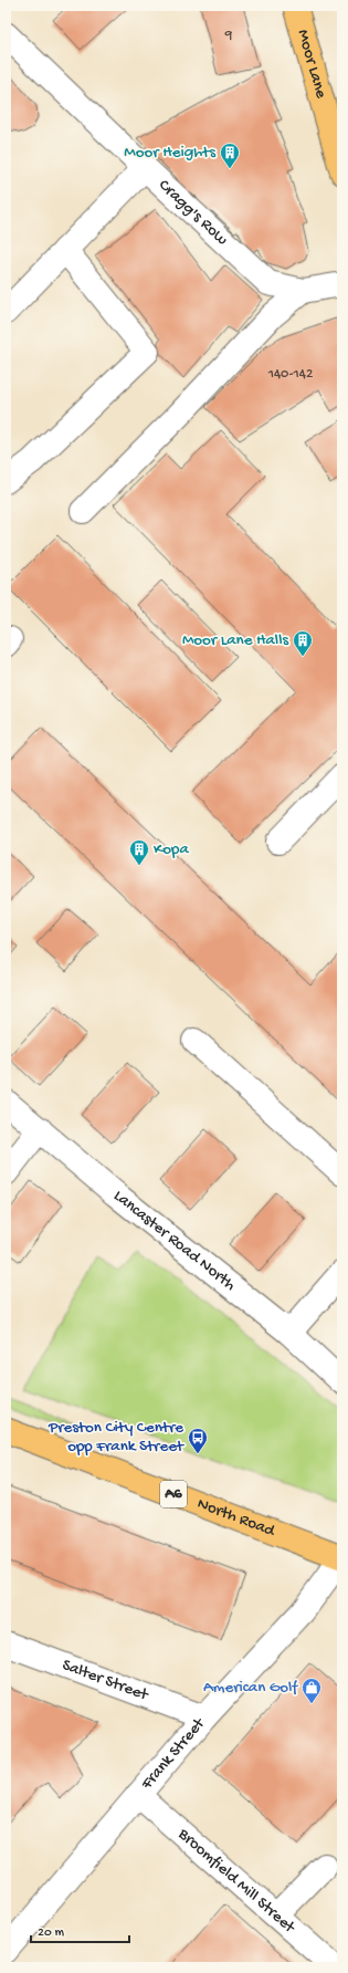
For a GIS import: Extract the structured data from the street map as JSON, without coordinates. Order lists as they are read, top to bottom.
{
  "streets": {
    "main road": ["Moor Lane", "A6", "North Road"],
    "street": [
      "Cragg's Row",
      "Lancaster Road North",
      "Salter Street",
      "Frank Street",
      "Broomfield Mill Street"
    ]
  },
  "crossings": [
    ["North Road", "Frank Street"],
    ["Salter Street", "Frank Street"],
    ["Frank Street", "Broomfield Mill Street"]
  ],
  "places": {
    "building": ["Moor Heights", "Moor Lane Halls", "Kopa"],
    "bus stop": ["Preston City Centre opp Frank Street"],
    "shop": ["American Golf"]
  },
  "house_numbers": ["9", "140-142"],
  "scale_bar": "20 m"
}
